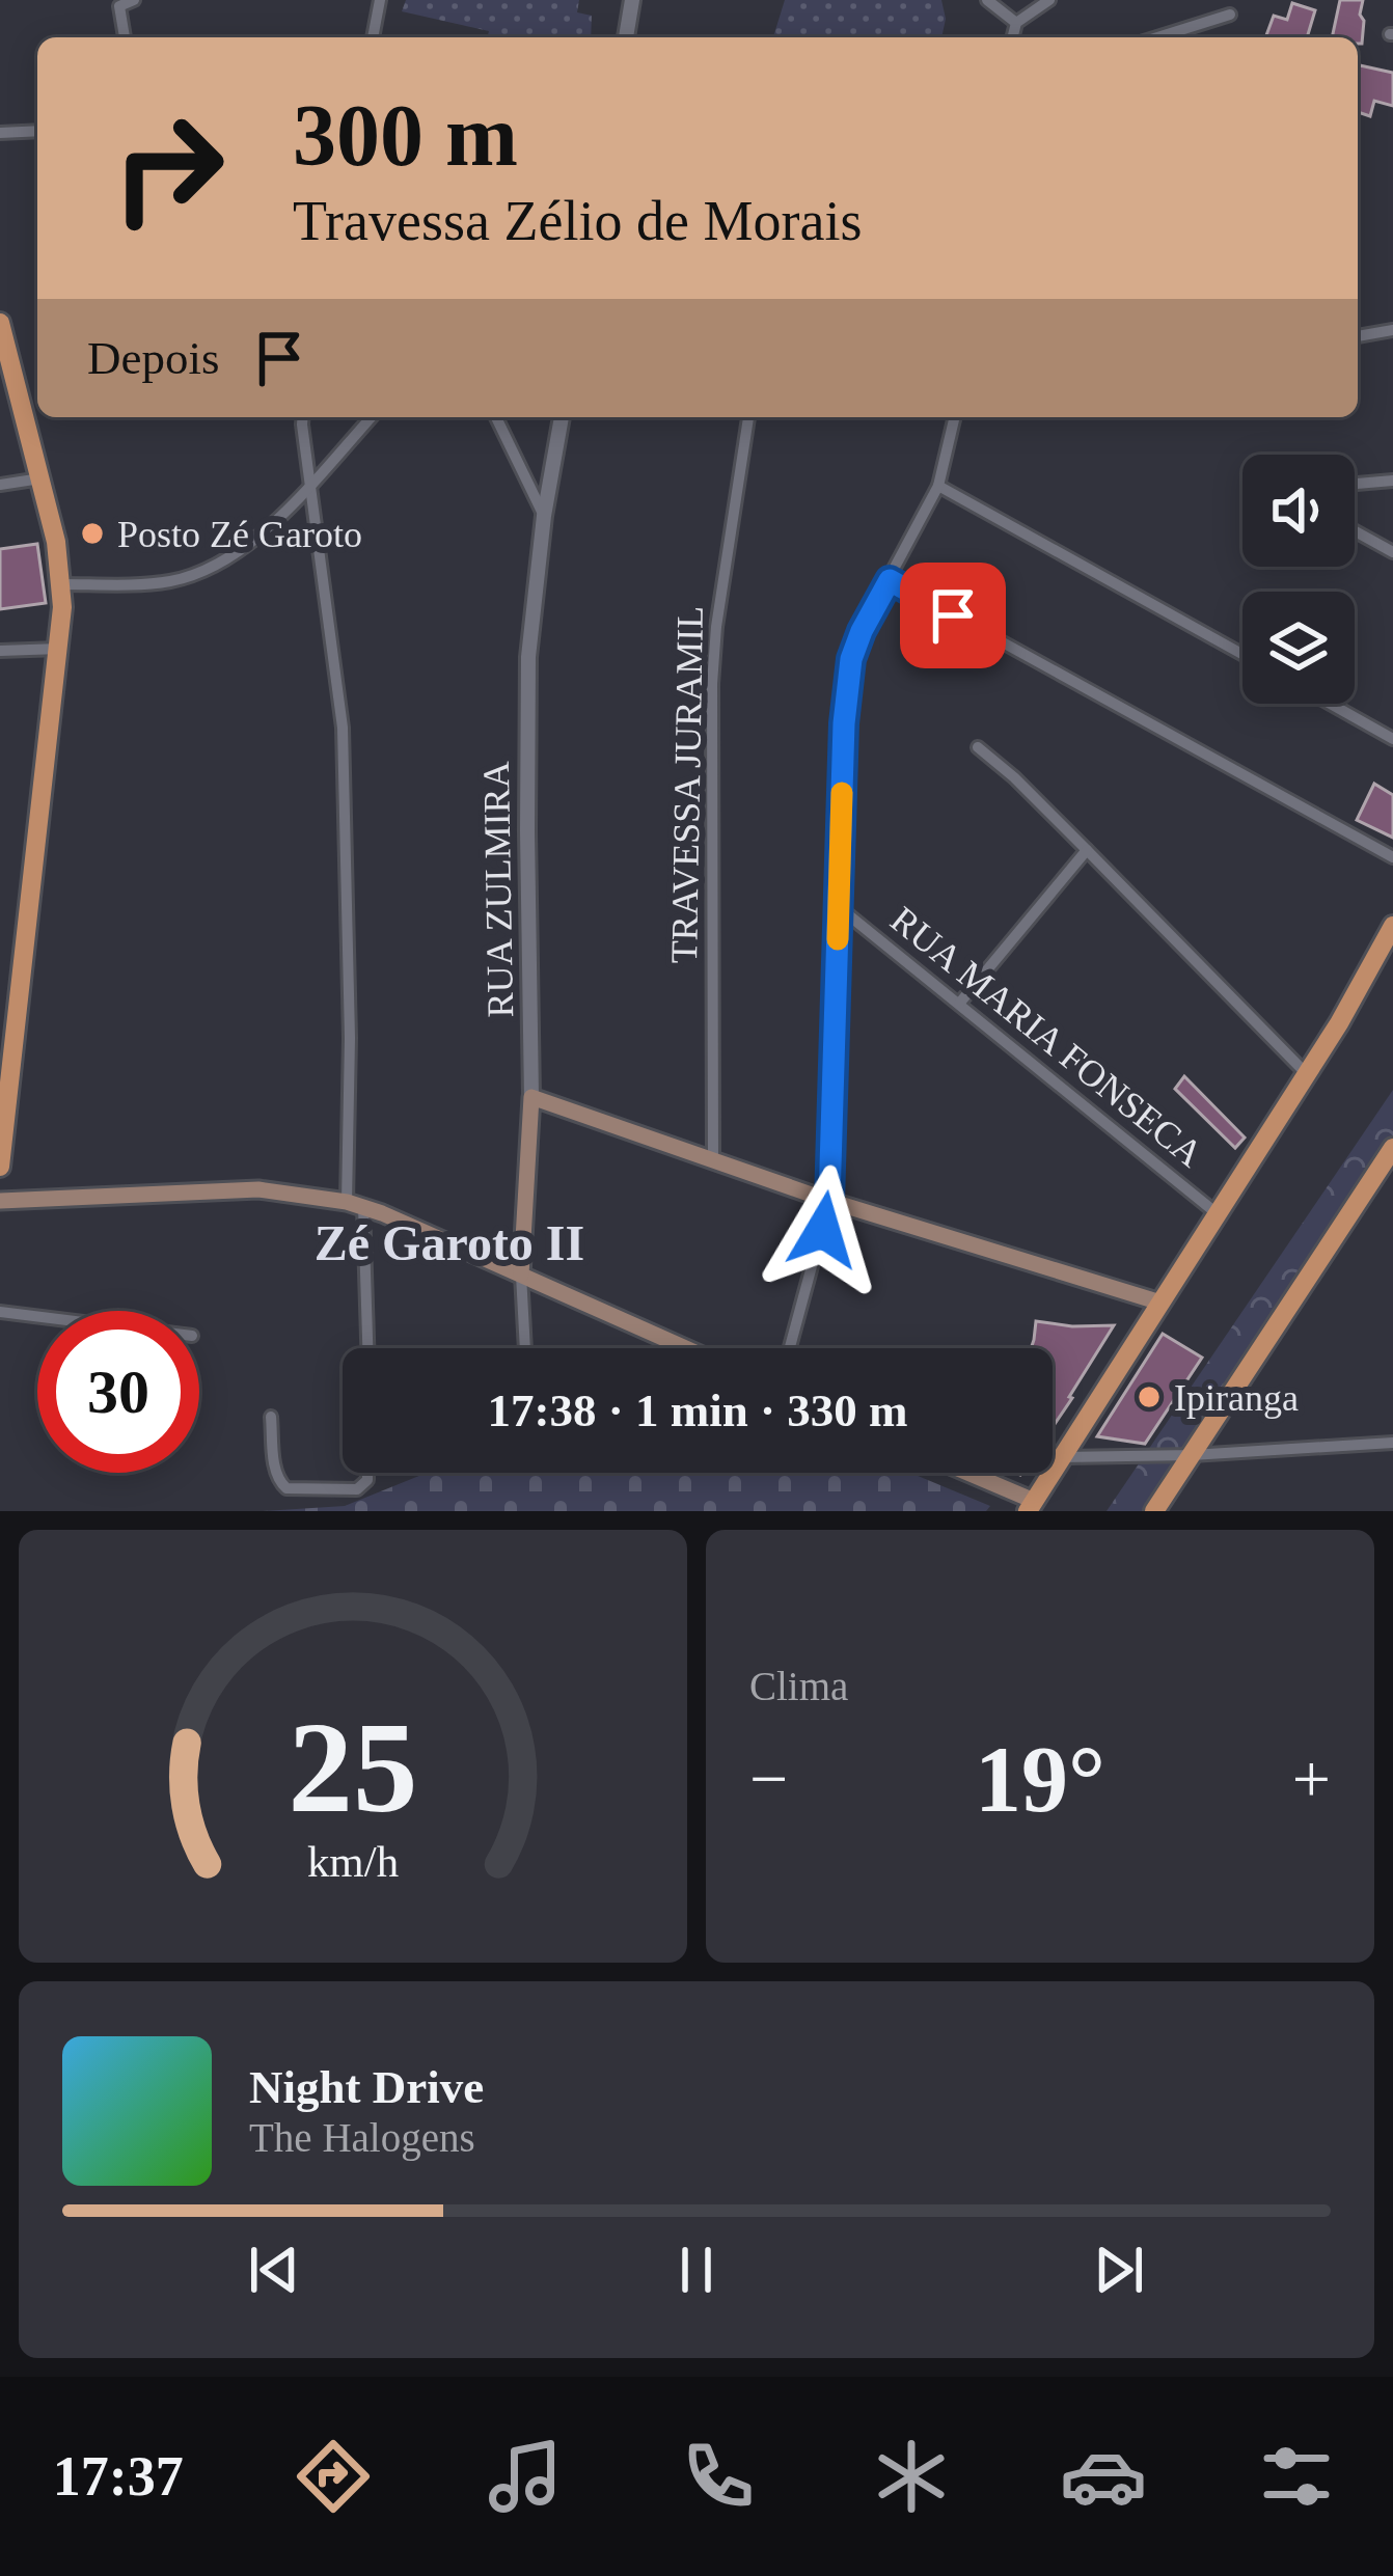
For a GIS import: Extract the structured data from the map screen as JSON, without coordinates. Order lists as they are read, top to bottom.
{
  "streets": {
    "main road": ["RUA ZULMIRA"],
    "street": ["TRAVESSA JURAMIL", "RUA MARIA FONSECA"]
  },
  "districts": ["Zé Garoto II"],
  "places": ["Posto Zé Garoto", "Ipiranga"],
  "page": {
    "turn": ["300 m", "Travessa Zélio de Morais"],
    "then": "Depois",
    "limit": "30",
    "trip": "17:38 · 1 min · 330 m",
    "tile": "Clima",
    "heat": ["−", "19°", "+"],
    "song": ["Night Drive", "The Halogens"],
    "tabs": "17:37",
    "gauge": ["25", "km/h"]
  }
}
